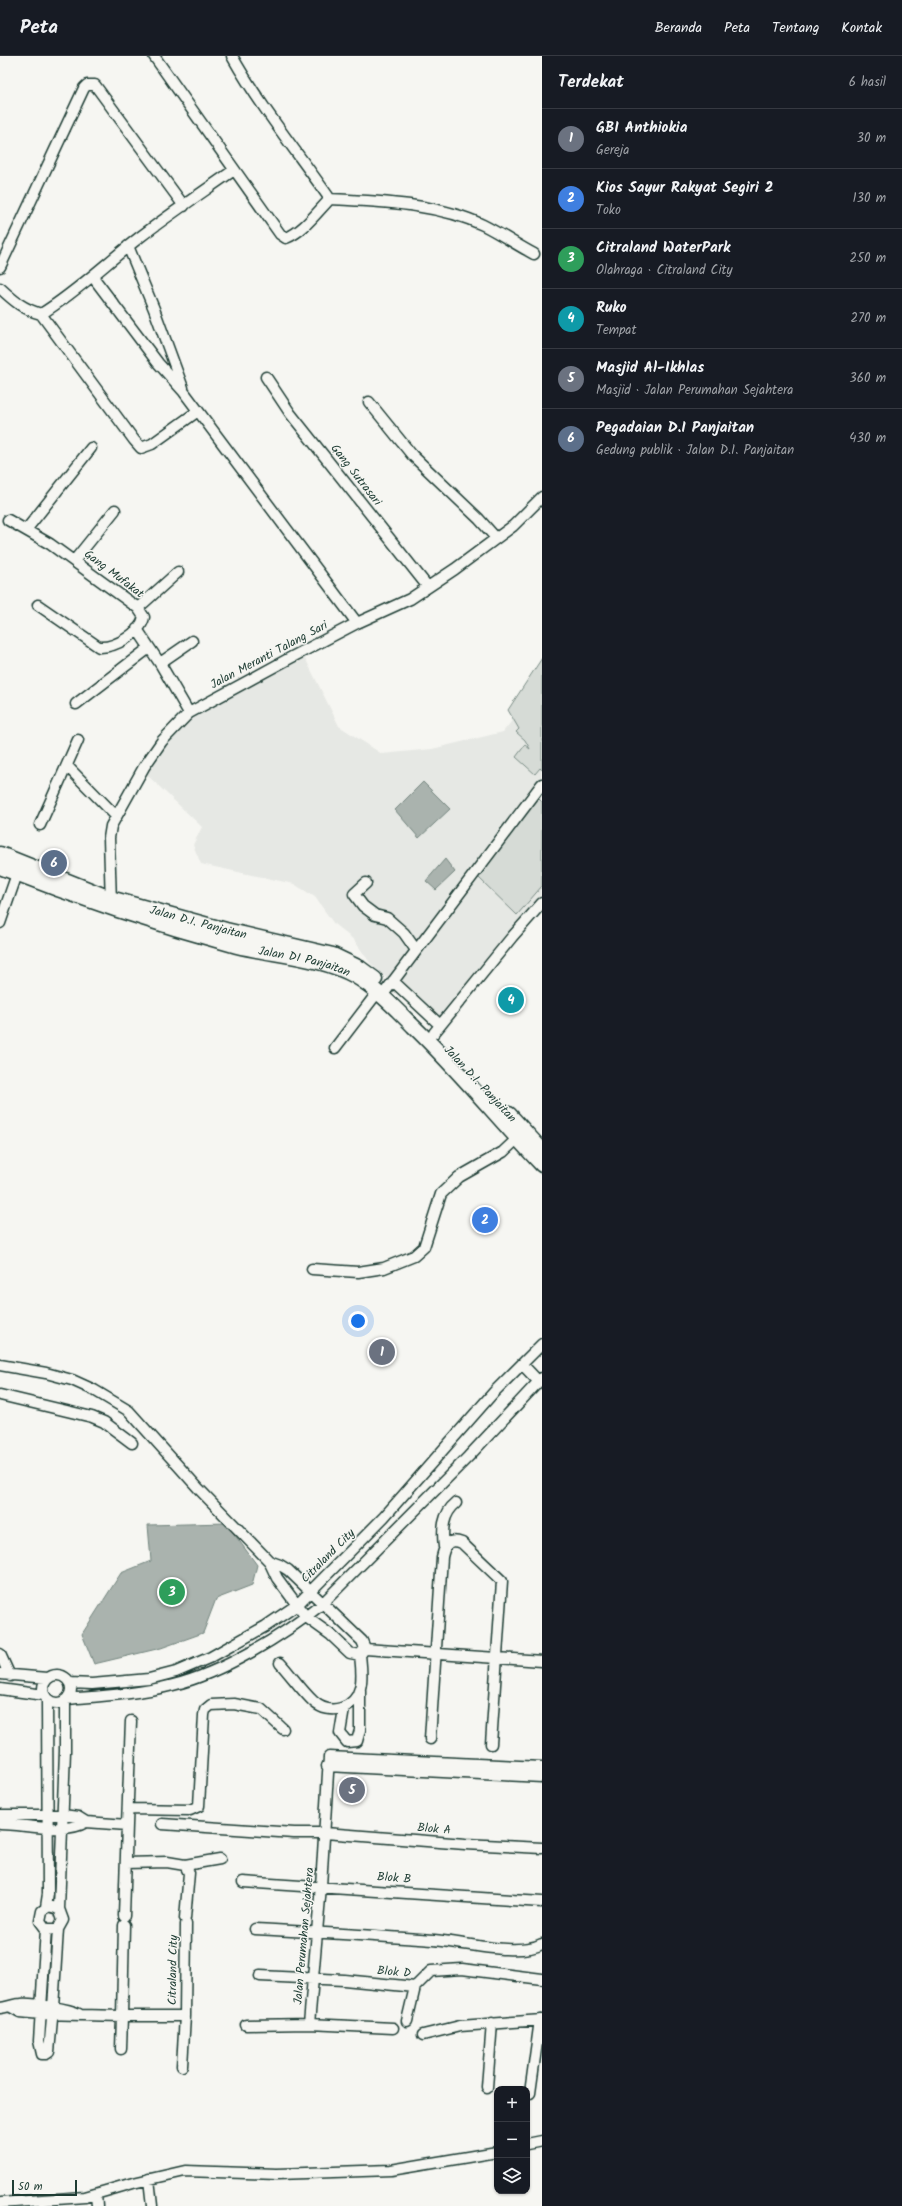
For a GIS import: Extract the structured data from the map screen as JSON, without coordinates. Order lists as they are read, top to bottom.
{
  "streets": {
    "highway": ["Jalan D.I. Panjaitan", "Jalan DI Panjaitan"],
    "street": [
      "Gang Sutrasari",
      "Gang Mufakat",
      "Jalan Meranti Talang Sari",
      "Citraland City",
      "Blok A",
      "Blok B",
      "Jalan Perumahan Sejahtera",
      "Blok D"
    ]
  },
  "crossings": [
    ["Gang Sutrasari", "Jalan Meranti Talang Sari"],
    ["Jalan Meranti Talang Sari", "Jalan DI Panjaitan"],
    ["Jalan D.I. Panjaitan", "Jalan DI Panjaitan"],
    ["Blok A", "Jalan Perumahan Sejahtera"],
    ["Blok B", "Jalan Perumahan Sejahtera"],
    ["Jalan Perumahan Sejahtera", "Blok D"]
  ],
  "scale_bar": "50 m",
  "page": {
    "header": "Peta",
    "nav": [
      "Beranda",
      "Peta",
      "Tentang",
      "Kontak"
    ],
    "heading": ["Terdekat", "6 hasil"],
    "list": [
      {
        "mark": "1",
        "name": "GBI Anthiokia",
        "note": "Gereja",
        "value": "30 m"
      },
      {
        "mark": "2",
        "name": "Kios Sayur Rakyat Segiri 2",
        "note": "Toko",
        "value": "130 m"
      },
      {
        "mark": "3",
        "name": "Citraland WaterPark",
        "note": "Olahraga · Citraland City",
        "value": "250 m"
      },
      {
        "mark": "4",
        "name": "Ruko",
        "note": "Tempat",
        "value": "270 m"
      },
      {
        "mark": "5",
        "name": "Masjid Al-Ikhlas",
        "note": "Masjid · Jalan Perumahan Sejahtera",
        "value": "360 m"
      },
      {
        "mark": "6",
        "name": "Pegadaian D.I Panjaitan",
        "note": "Gedung publik · Jalan D.I. Panjaitan",
        "value": "430 m"
      }
    ],
    "pins": [
      "6",
      "4",
      "2",
      "1",
      "3",
      "5"
    ],
    "map_buttons": ["+", "−"],
    "scale": "50 m"
  }
}
